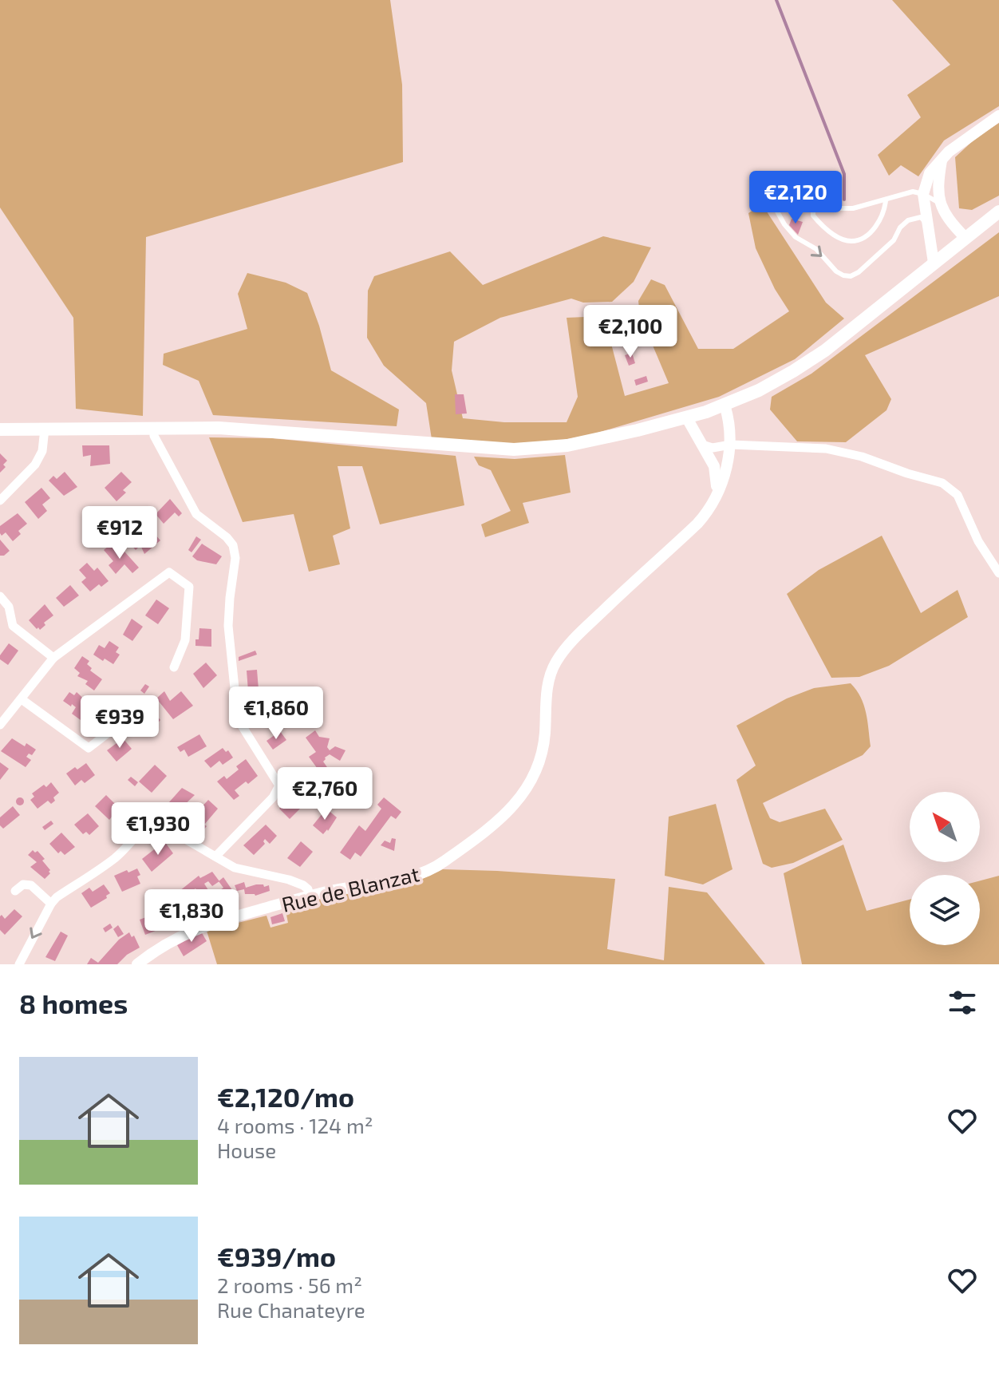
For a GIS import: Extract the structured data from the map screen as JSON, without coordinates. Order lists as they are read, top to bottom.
{
  "streets": {
    "street": ["Rue de Blanzat"]
  },
  "north": "top left",
  "page": {
    "price": [
      "€2,120",
      "€2,100",
      "€912",
      "€1,860",
      "€939",
      "€2,760",
      "€1,930",
      "€1,830"
    ],
    "heading": "8 homes",
    "list": [
      {
        "name": "€2,120/mo",
        "note": "4 rooms · 124 m² · House"
      },
      {
        "name": "€939/mo",
        "note": "2 rooms · 56 m² · Rue Chanateyre"
      }
    ]
  }
}
